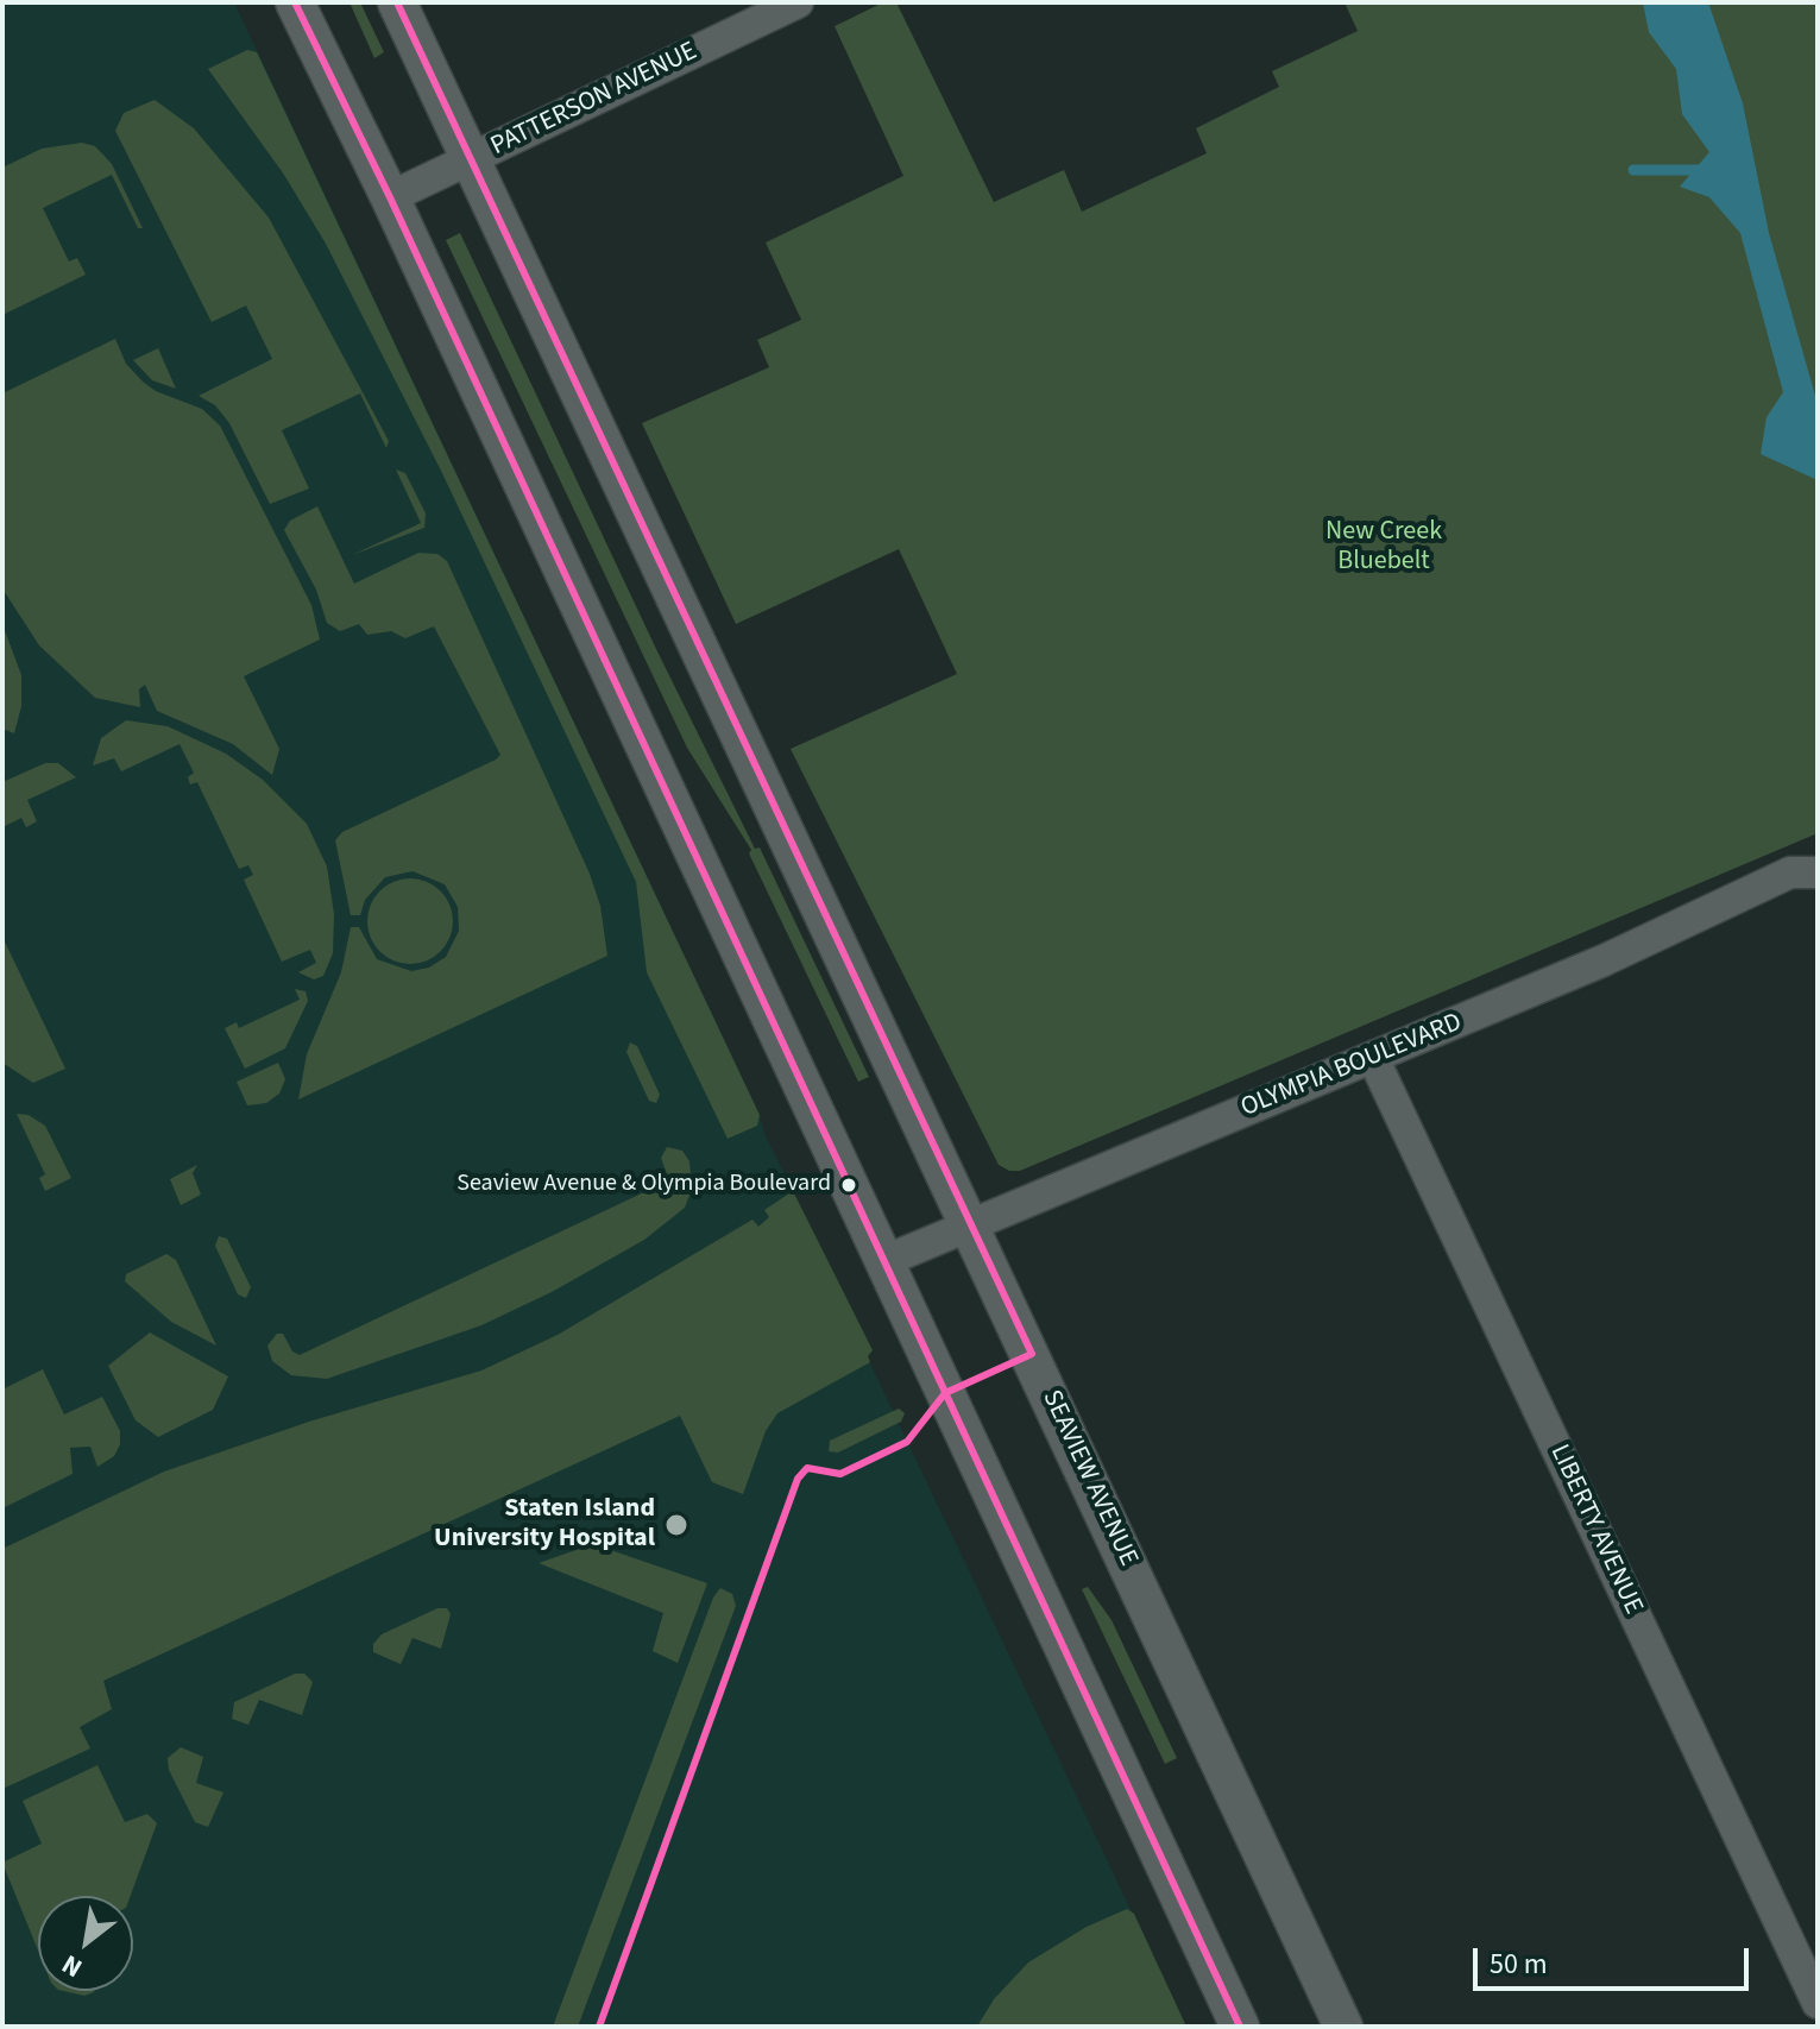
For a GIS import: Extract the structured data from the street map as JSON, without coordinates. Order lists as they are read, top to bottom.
{
  "streets": {
    "street": [
      "PATTERSON AVENUE",
      "OLYMPIA BOULEVARD",
      "SEAVIEW AVENUE",
      "LIBERTY AVENUE"
    ]
  },
  "crossings": [
    ["PATTERSON AVENUE", "SEAVIEW AVENUE"],
    ["OLYMPIA BOULEVARD", "SEAVIEW AVENUE"],
    ["OLYMPIA BOULEVARD", "LIBERTY AVENUE"]
  ],
  "parks": ["New Creek Bluebelt"],
  "places": ["Seaview Avenue & Olympia Boulevard", "Staten Island University Hospital"],
  "scale_bar": "50 m",
  "north": "bottom left"
}
